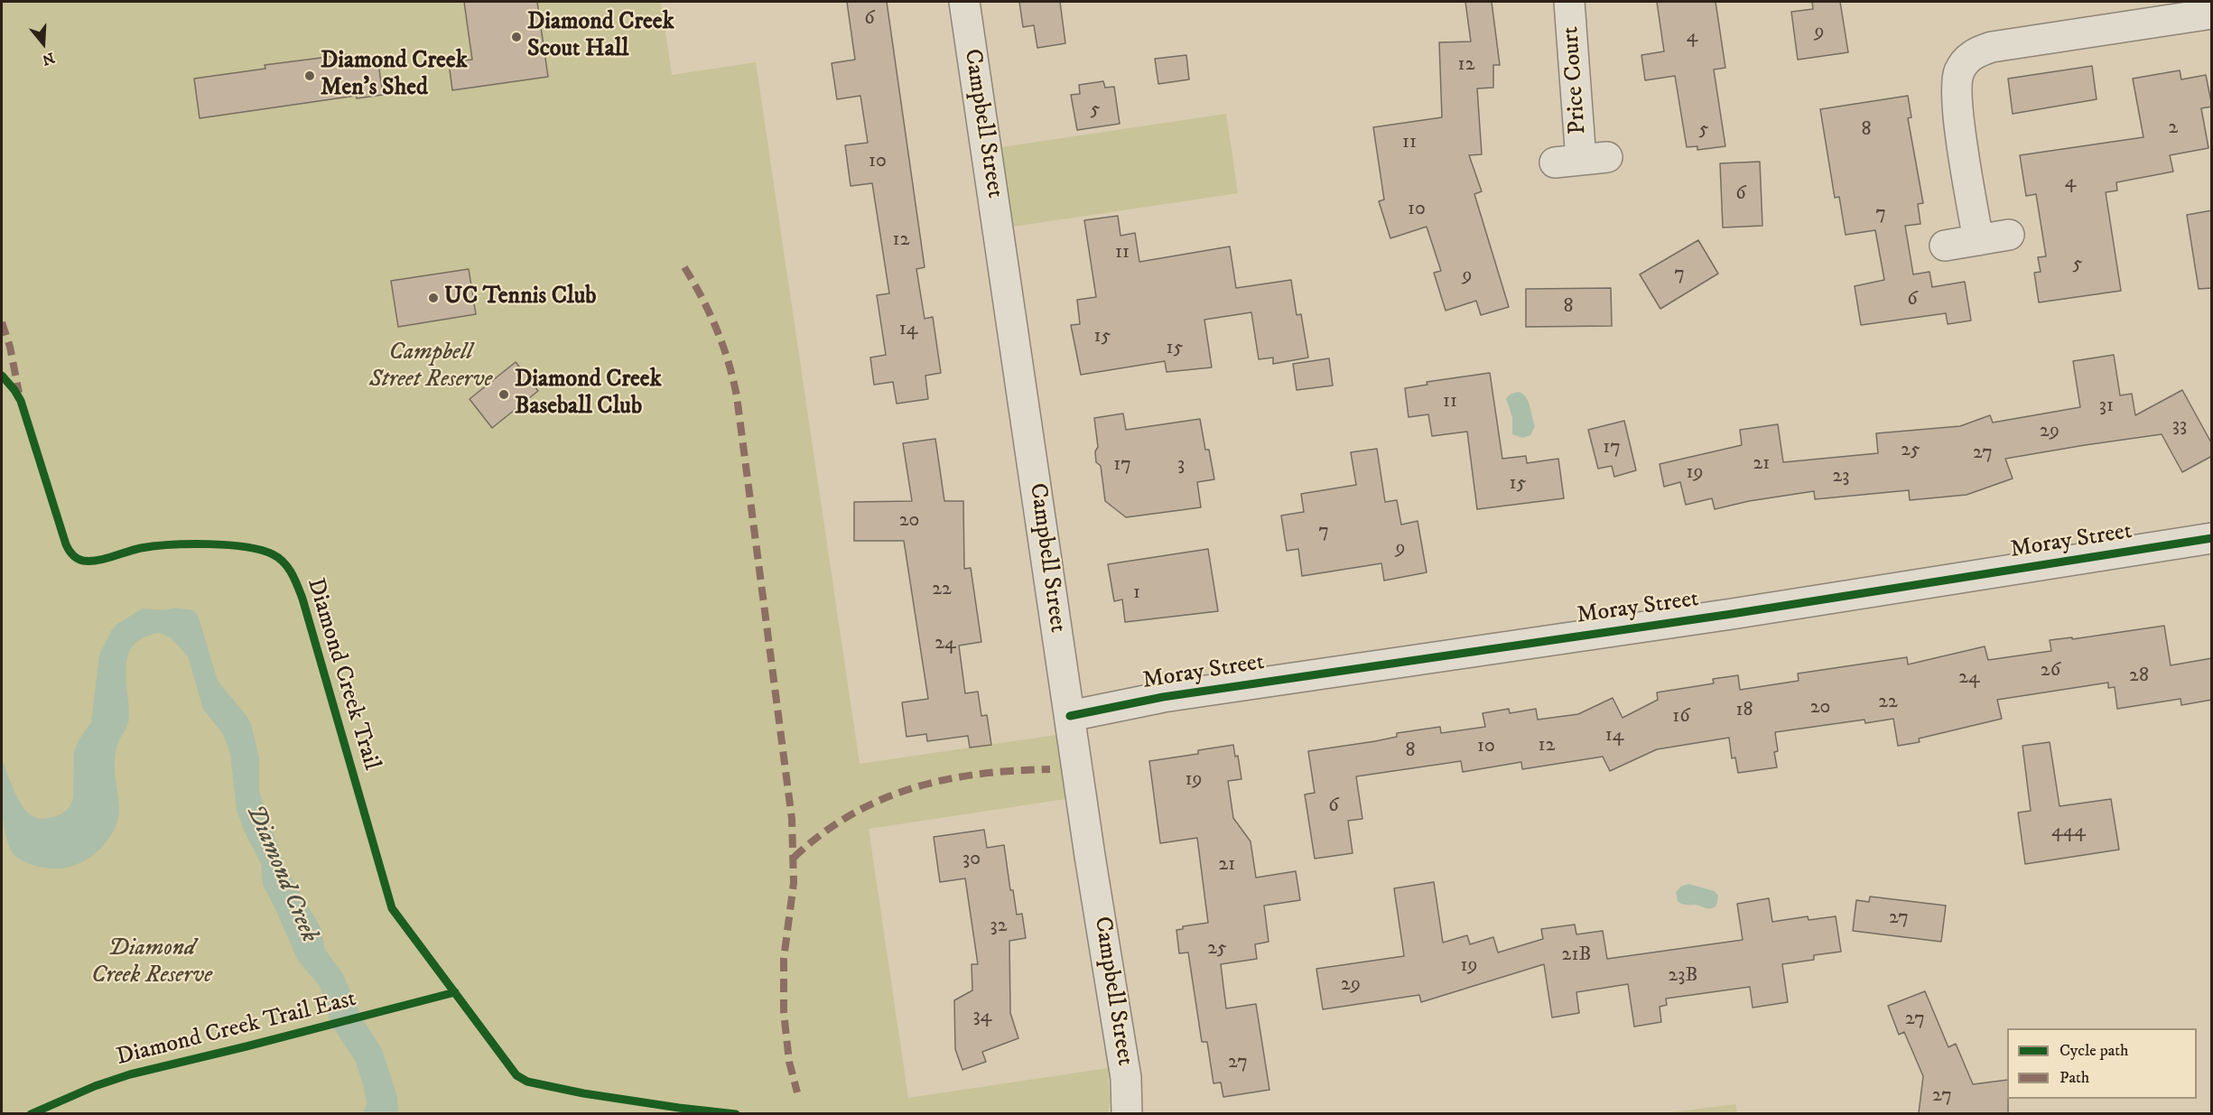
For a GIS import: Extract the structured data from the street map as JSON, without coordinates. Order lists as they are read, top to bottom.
{
  "streets": {
    "street": ["Price Court", "Campbell Street", "Moray Street"],
    "cycle path": ["Diamond Creek Trail", "Diamond Creek Trail East"]
  },
  "crossings": [
    ["Campbell Street", "Moray Street"]
  ],
  "water": ["Diamond Creek"],
  "parks": ["Campbell Street Reserve", "Diamond Creek Reserve"],
  "places": [
    "Diamond Creek Scout Hall",
    "Diamond Creek Men's Shed",
    "UC Tennis Club",
    "Diamond Creek Baseball Club"
  ],
  "house_numbers": [
    "6",
    "9",
    "4",
    "12",
    "5",
    "2",
    "5",
    "8",
    "11",
    "10",
    "4",
    "6",
    "10",
    "7",
    "12",
    "11",
    "5",
    "7",
    "9",
    "6",
    "8",
    "14",
    "15",
    "15",
    "11",
    "31",
    "33",
    "29",
    "17",
    "25",
    "27",
    "21",
    "17",
    "3",
    "19",
    "23",
    "15",
    "20",
    "7",
    "9",
    "22",
    "1",
    "24",
    "26",
    "28",
    "24",
    "22",
    "20",
    "18",
    "16",
    "14",
    "12",
    "10",
    "8",
    "19",
    "6",
    "444",
    "30",
    "21",
    "27",
    "32",
    "25",
    "21B",
    "19",
    "23B",
    "29",
    "34",
    "27",
    "27",
    "27"
  ],
  "legend": ["Cycle path", "Path"],
  "north": "bottom"
}
